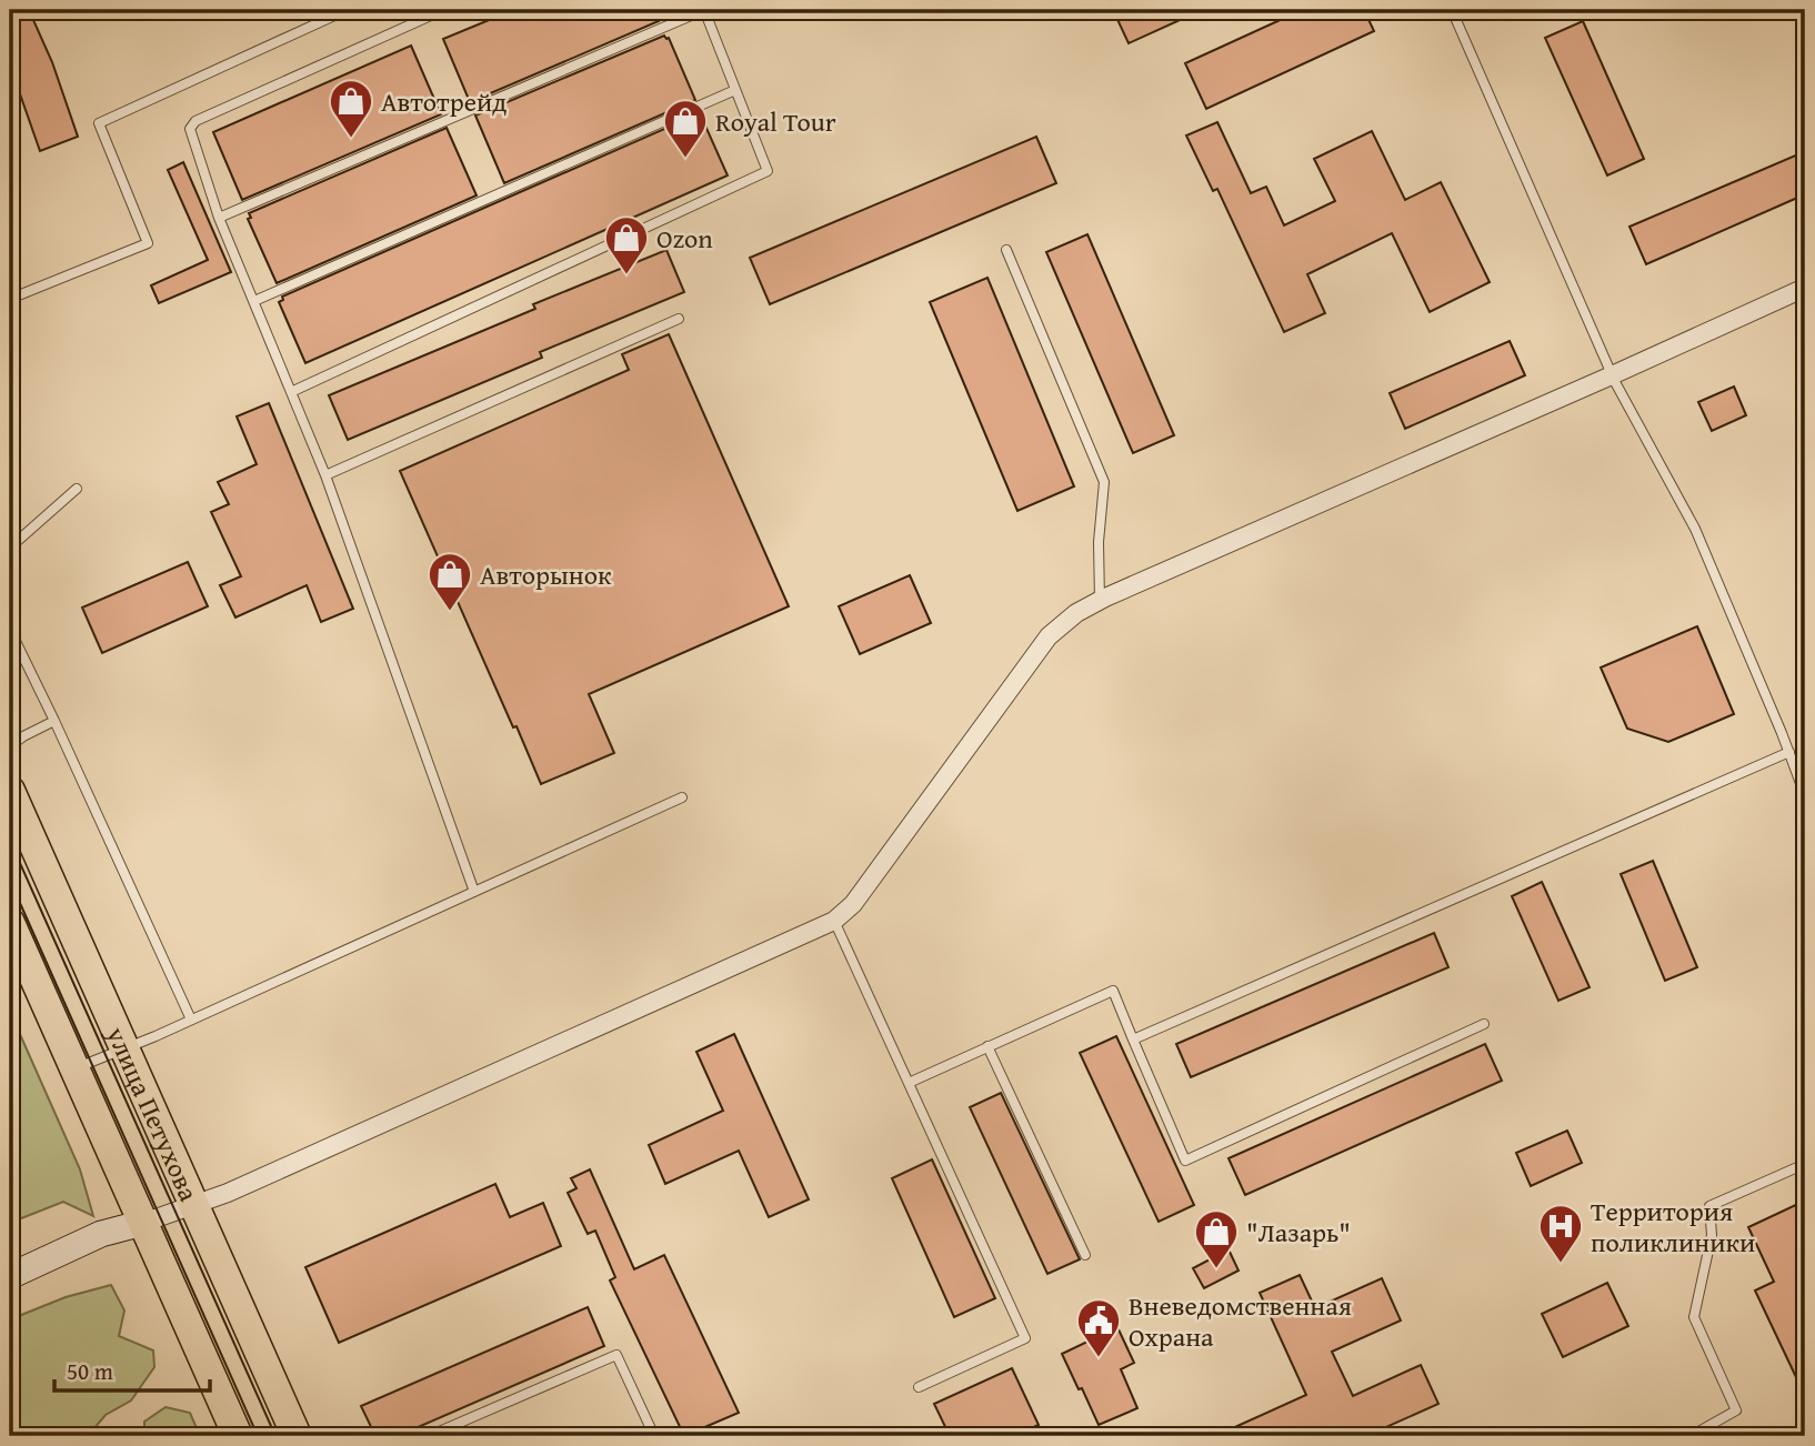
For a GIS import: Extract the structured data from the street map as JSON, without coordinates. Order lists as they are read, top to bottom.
{
  "streets": {
    "highway": ["улица Петухова"]
  },
  "places": {
    "shop": [
      "Автотрейд",
      "Royal Tour",
      "Ozon",
      "Авторынок",
      "\"Лазарь\""
    ],
    "hospital": ["Территория поликлиники"],
    "public building": ["Вневедомственная Охрана"]
  },
  "scale_bar": "50 m"
}
